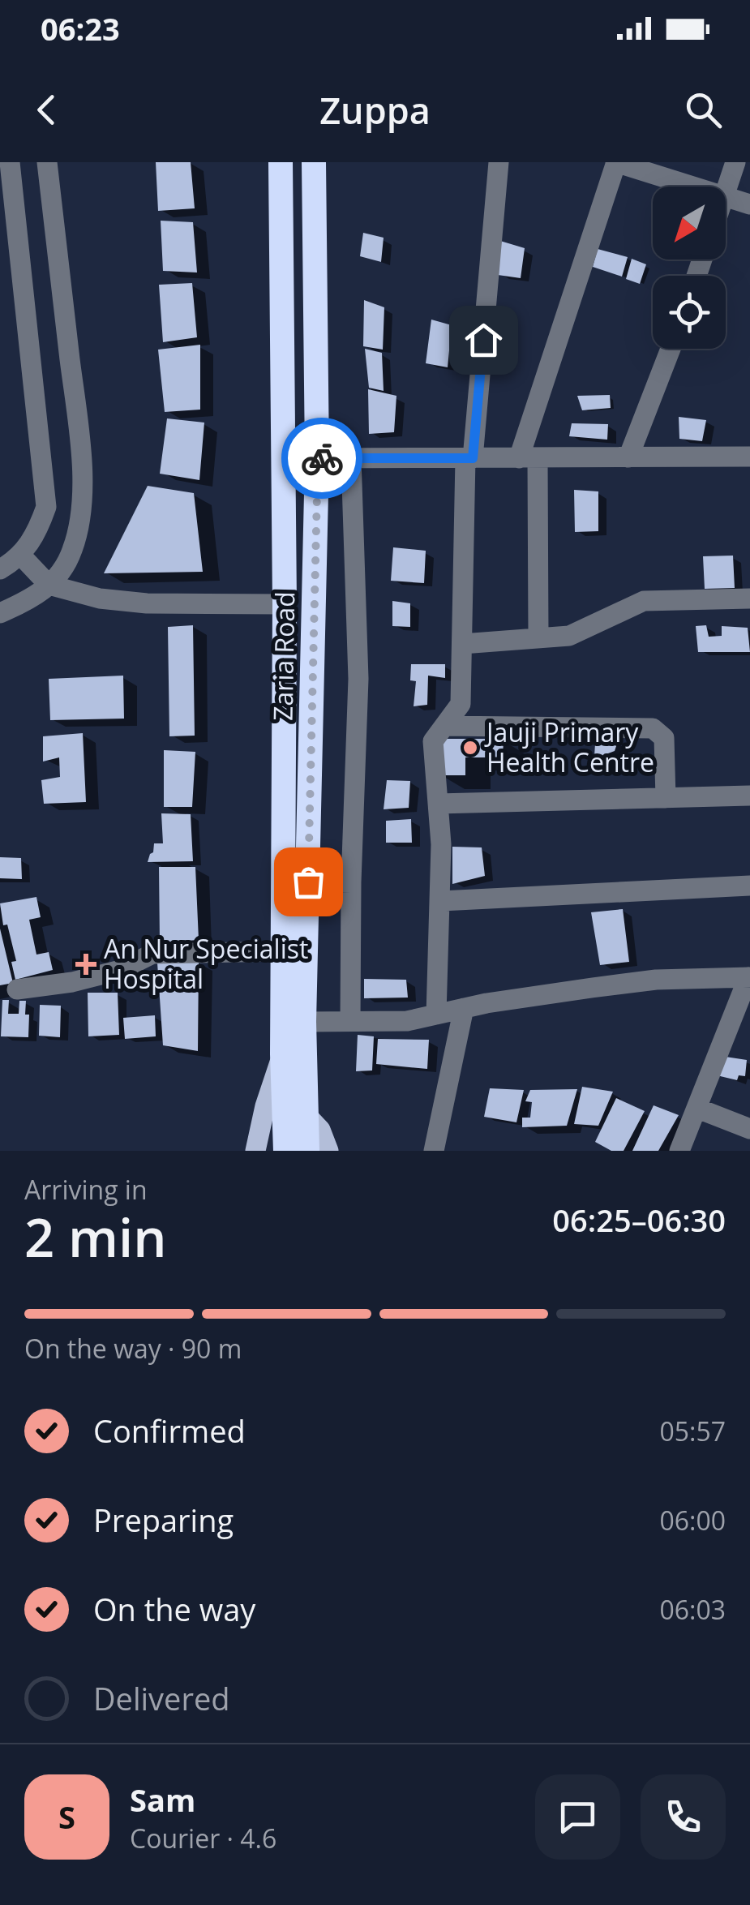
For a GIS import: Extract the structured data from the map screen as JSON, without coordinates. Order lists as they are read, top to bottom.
{
  "streets": {
    "highway": ["Zaria Road"]
  },
  "places": {
    "other": ["Jauji Primary Health Centre"],
    "health": ["An Nur Specialist Hospital"]
  },
  "north": "bottom left",
  "page": {
    "status": "06:23",
    "header": "Zuppa",
    "heading": ["2 min", "Arriving in", "06:25–06:30"],
    "panel": ["Sam", "Courier · 4.6"],
    "bar": "On the way · 90 m",
    "list": [
      ["Confirmed", "05:57"],
      ["Preparing", "06:00"],
      ["On the way", "06:03"],
      "Delivered"
    ],
    "round": "S"
  }
}
